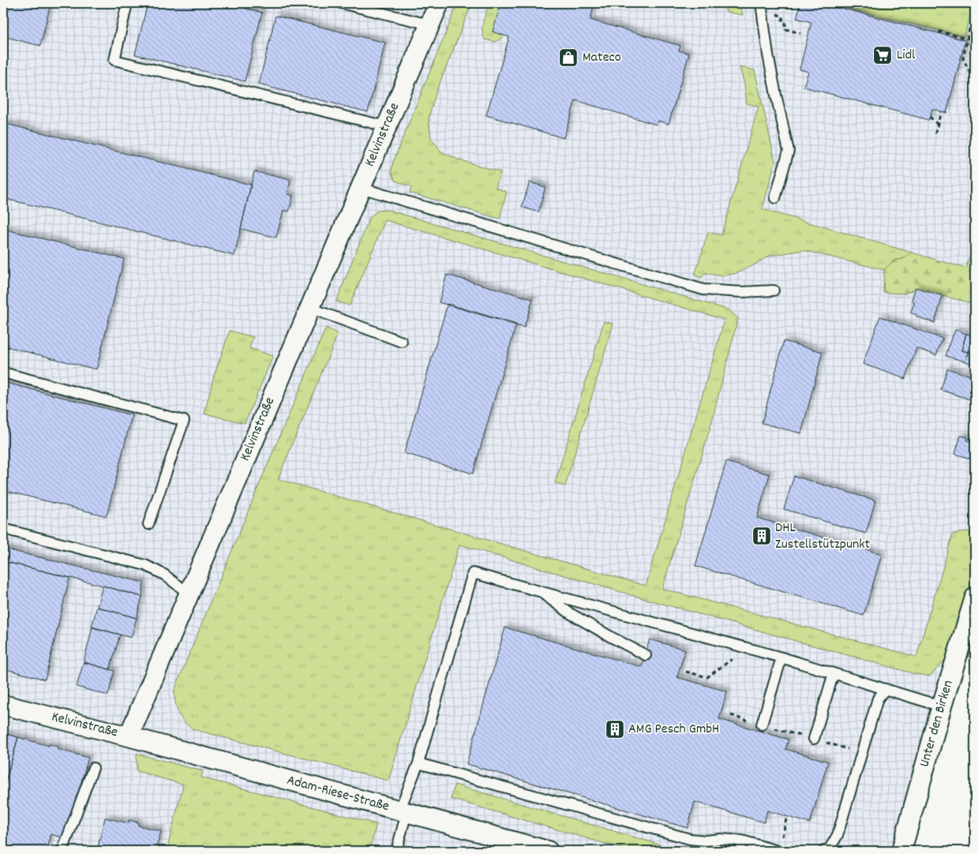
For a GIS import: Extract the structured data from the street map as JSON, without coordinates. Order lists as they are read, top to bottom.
{
  "streets": {
    "street": ["Kelvinstraße", "Unter den Birken", "Adam-Riese-Straße"]
  },
  "crossings": [
    ["Kelvinstraße", "Adam-Riese-Straße"]
  ],
  "places": {
    "supermarket": ["Lidl"],
    "shop": ["Mateco"],
    "building": ["DHL Zustellstützpunkt", "AMG Pesch GmbH"]
  }
}
